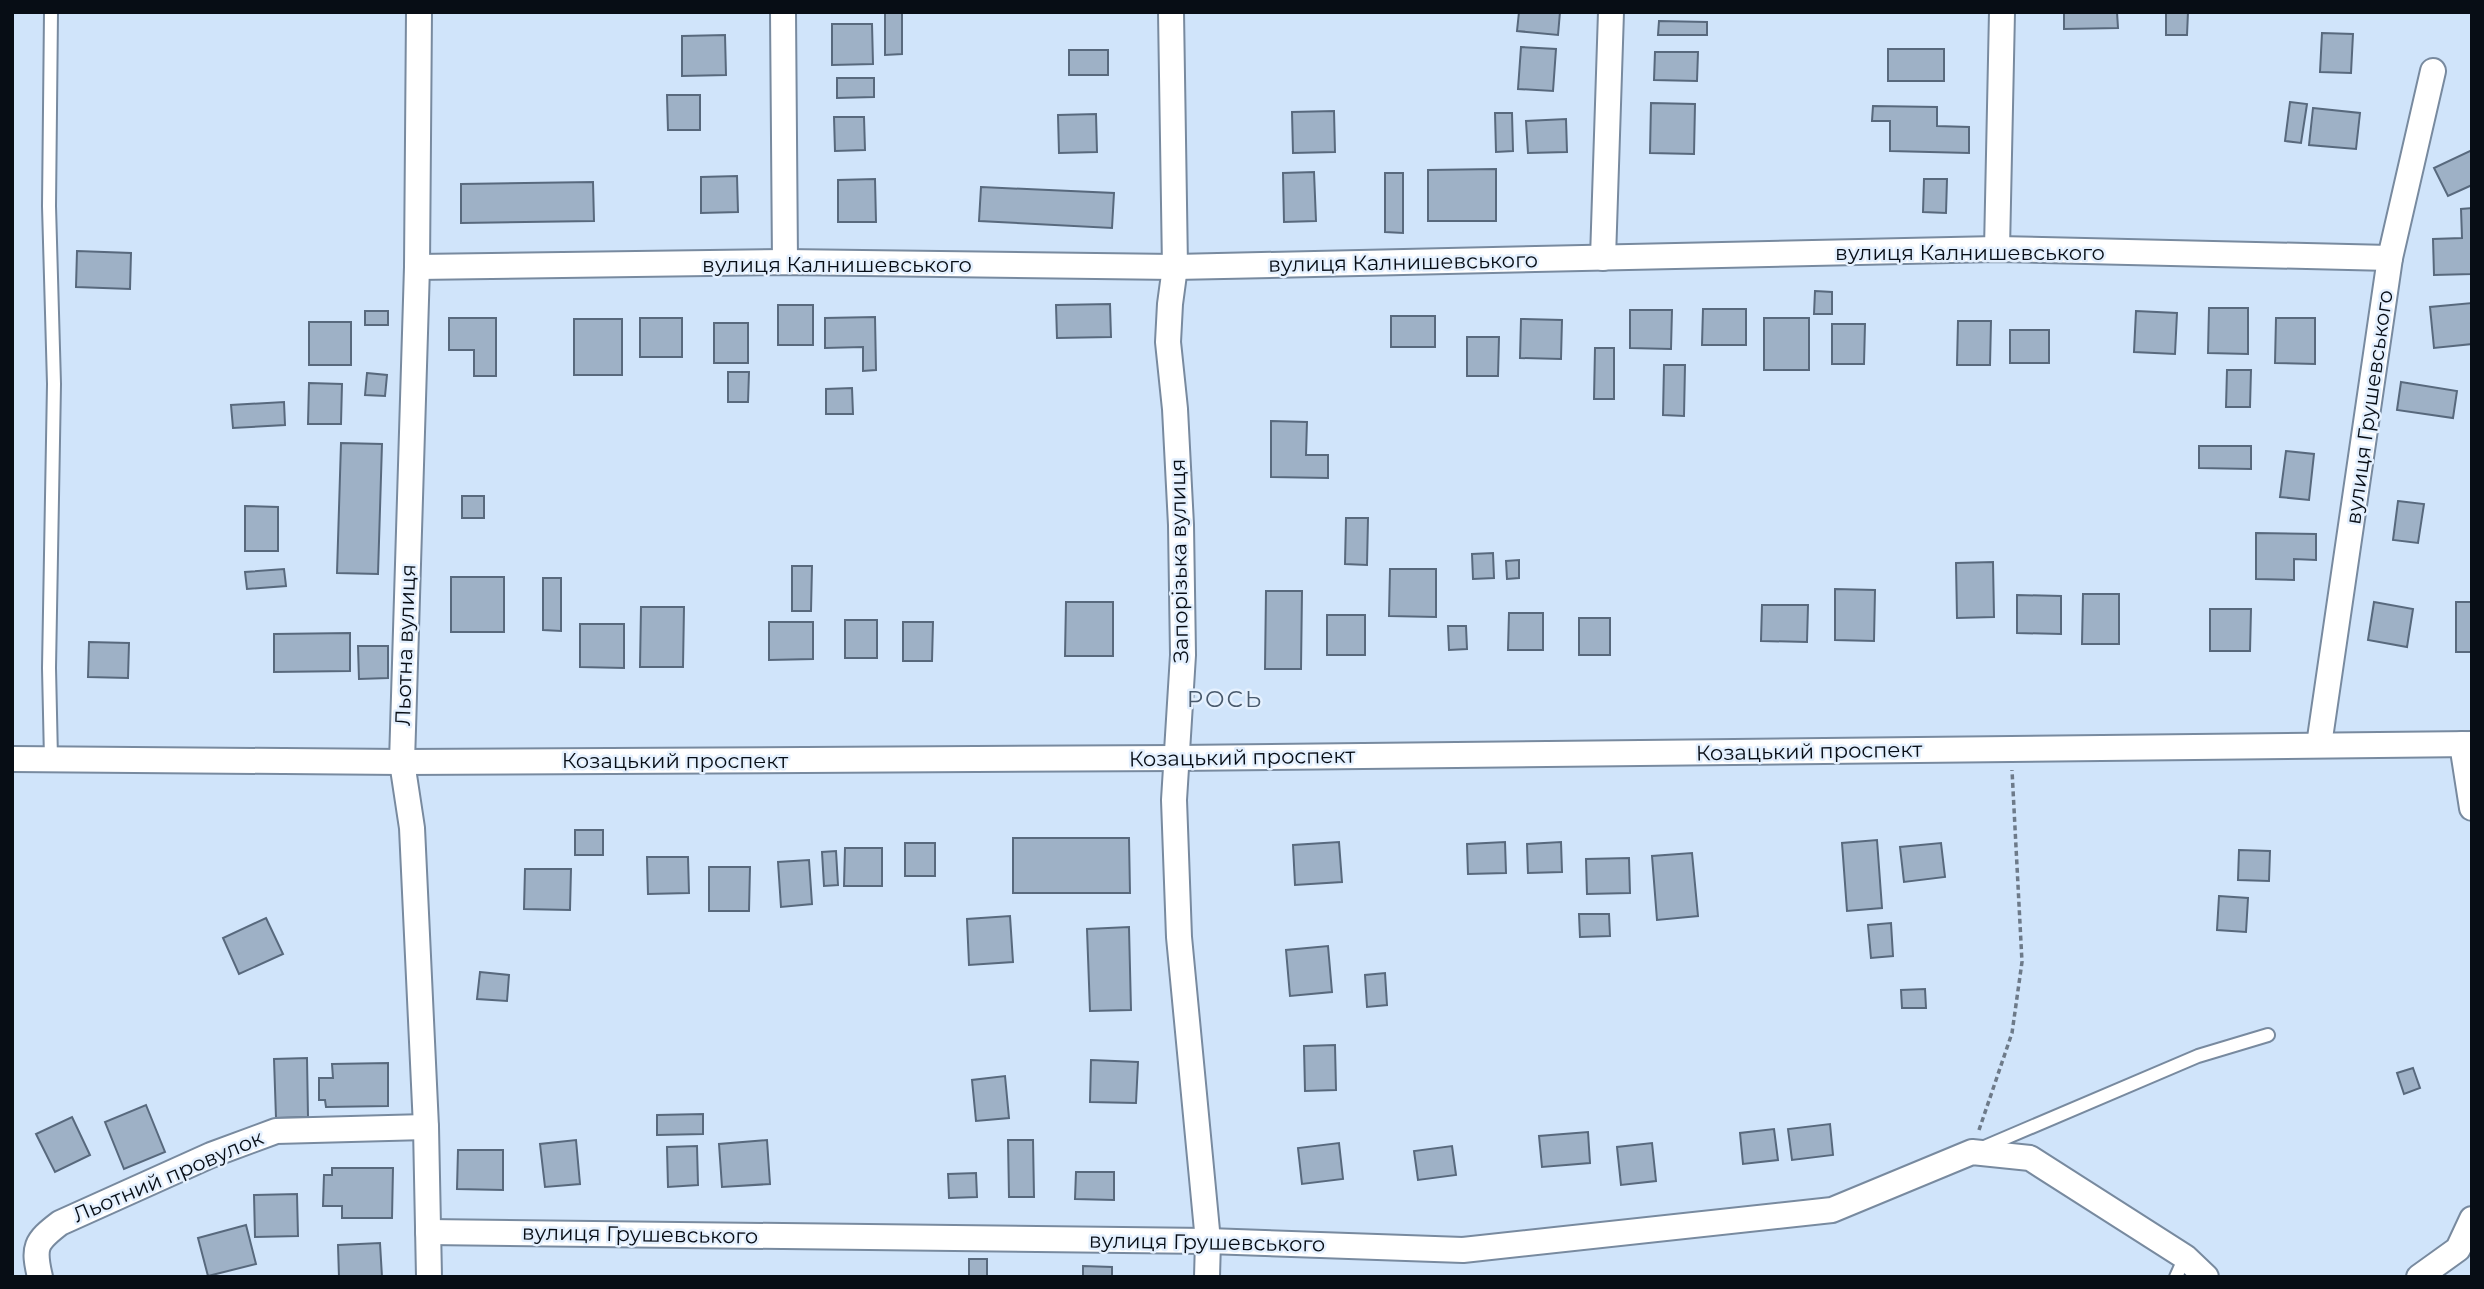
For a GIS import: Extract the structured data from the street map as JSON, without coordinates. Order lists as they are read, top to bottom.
{
  "streets": {
    "street": [
      "вулиця Калнишевського",
      "вулиця Грушевського",
      "Запорізька вулиця",
      "Льотна вулиця",
      "Козацький проспект",
      "Льотний провулок"
    ]
  },
  "crossings": [
    ["вулиця Калнишевського", "вулиця Грушевського"],
    ["вулиця Калнишевського", "Запорізька вулиця"],
    ["вулиця Калнишевського", "Льотна вулиця"],
    ["вулиця Грушевського", "Запорізька вулиця"],
    ["вулиця Грушевського", "Льотна вулиця"],
    ["вулиця Грушевського", "Козацький проспект"],
    ["Запорізька вулиця", "Козацький проспект"],
    ["Льотна вулиця", "Козацький проспект"],
    ["Льотна вулиця", "Льотний провулок"]
  ],
  "districts": ["РОСЬ"]
}
